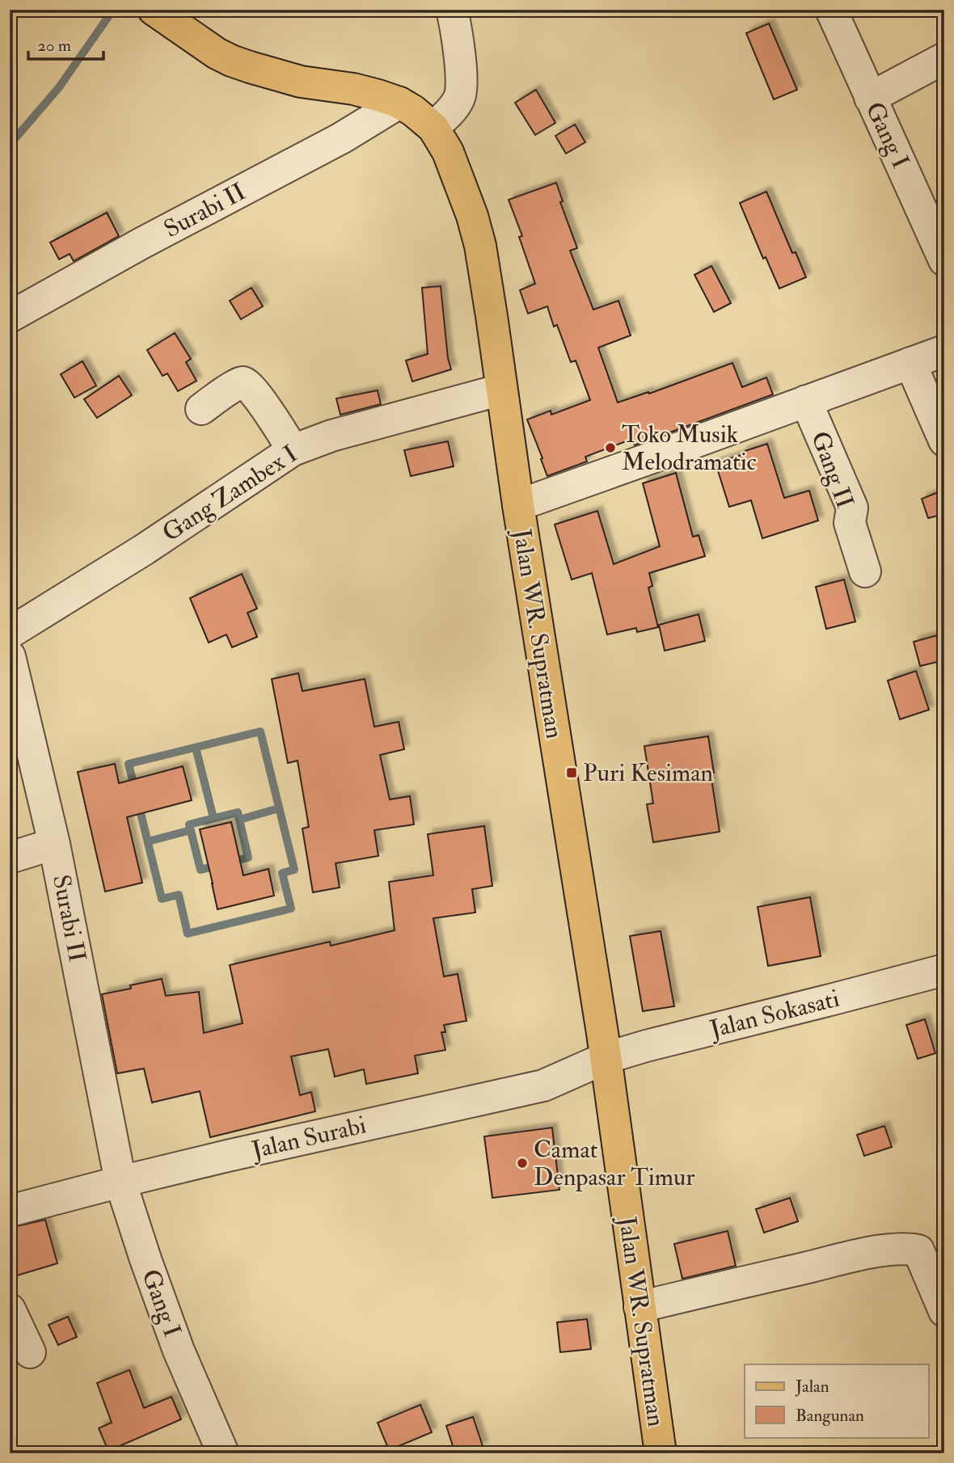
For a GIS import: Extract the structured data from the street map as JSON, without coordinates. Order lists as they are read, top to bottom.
{
  "streets": {
    "main road": ["Jalan WR. Supratman"],
    "street": [
      "Gang I",
      "Surabi II",
      "Gang II",
      "Gang Zambex I",
      "Jalan Sokasati",
      "Jalan Surabi"
    ]
  },
  "crossings": [
    ["Gang I", "Surabi II"],
    ["Gang I", "Jalan Surabi"],
    ["Surabi II", "Jalan WR. Supratman"],
    ["Surabi II", "Jalan Surabi"],
    ["Gang Zambex I", "Jalan WR. Supratman"],
    ["Jalan WR. Supratman", "Jalan Sokasati"],
    ["Jalan WR. Supratman", "Jalan Surabi"],
    ["Jalan Sokasati", "Jalan Surabi"]
  ],
  "places": {
    "other": ["Toko Musik Melodramatic", "Camat Denpasar Timur"],
    "transit": ["Puri Kesiman"]
  },
  "legend": ["Jalan", "Bangunan"],
  "scale_bar": "20 m"
}
